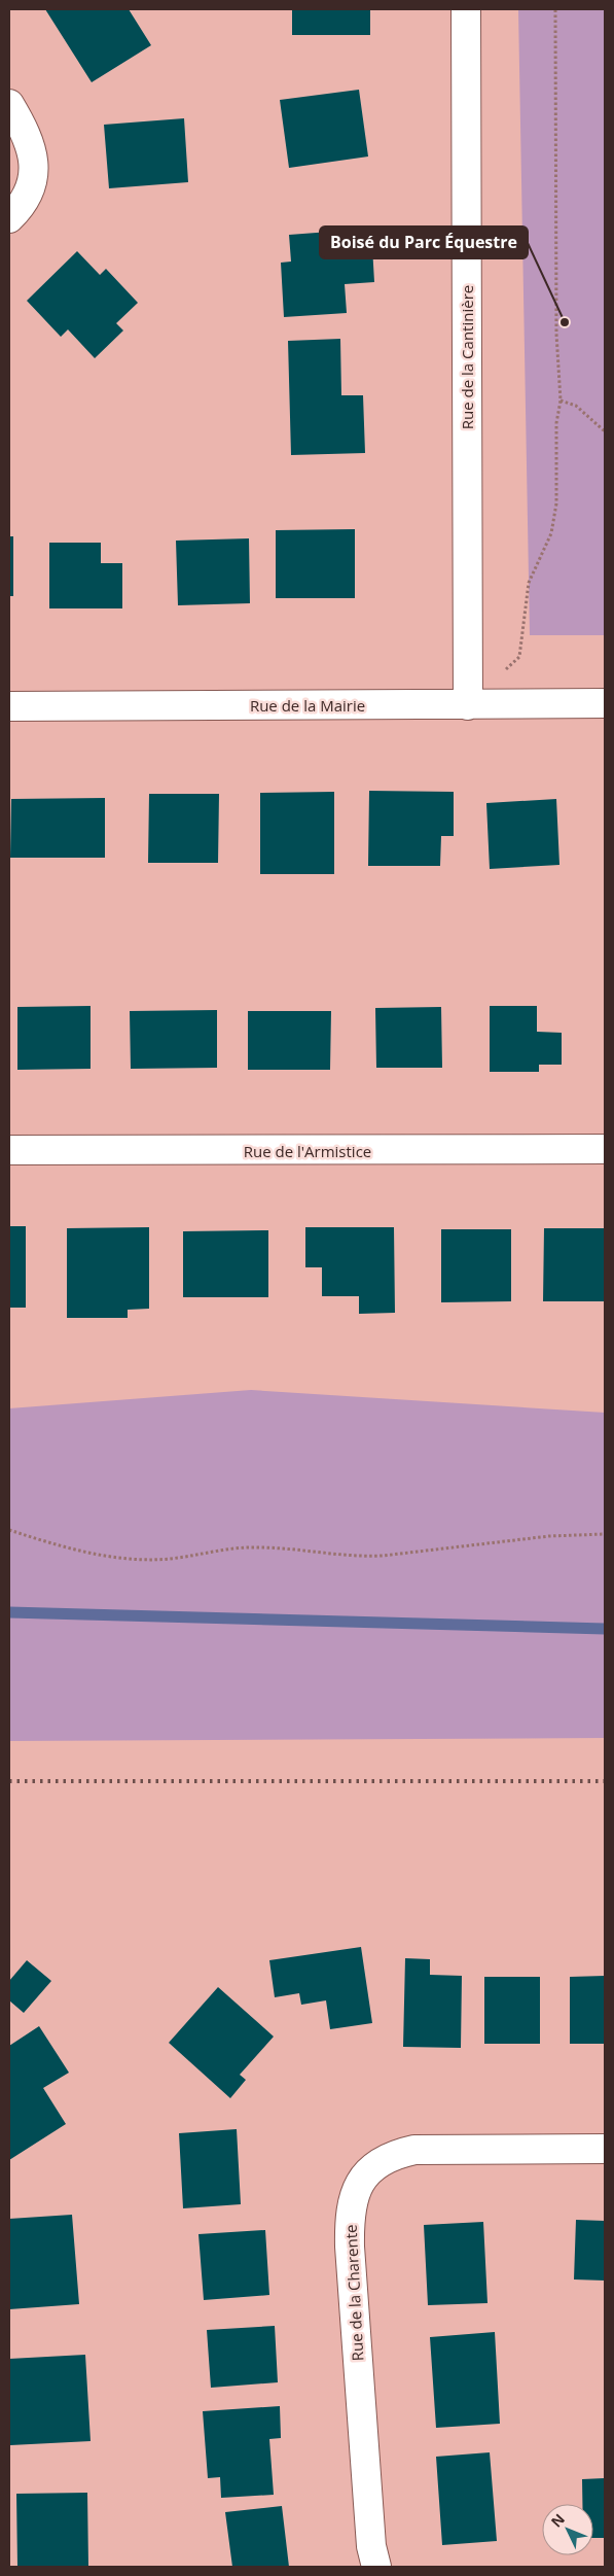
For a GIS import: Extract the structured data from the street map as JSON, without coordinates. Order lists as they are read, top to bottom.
{
  "streets": {
    "street": [
      "Rue de la Cantinière",
      "Rue de la Mairie",
      "Rue de l'Armistice",
      "Rue de la Charente"
    ]
  },
  "crossings": [
    ["Rue de la Cantinière", "Rue de la Mairie"]
  ],
  "places": ["Boisé du Parc Équestre"],
  "north": "top left"
}
